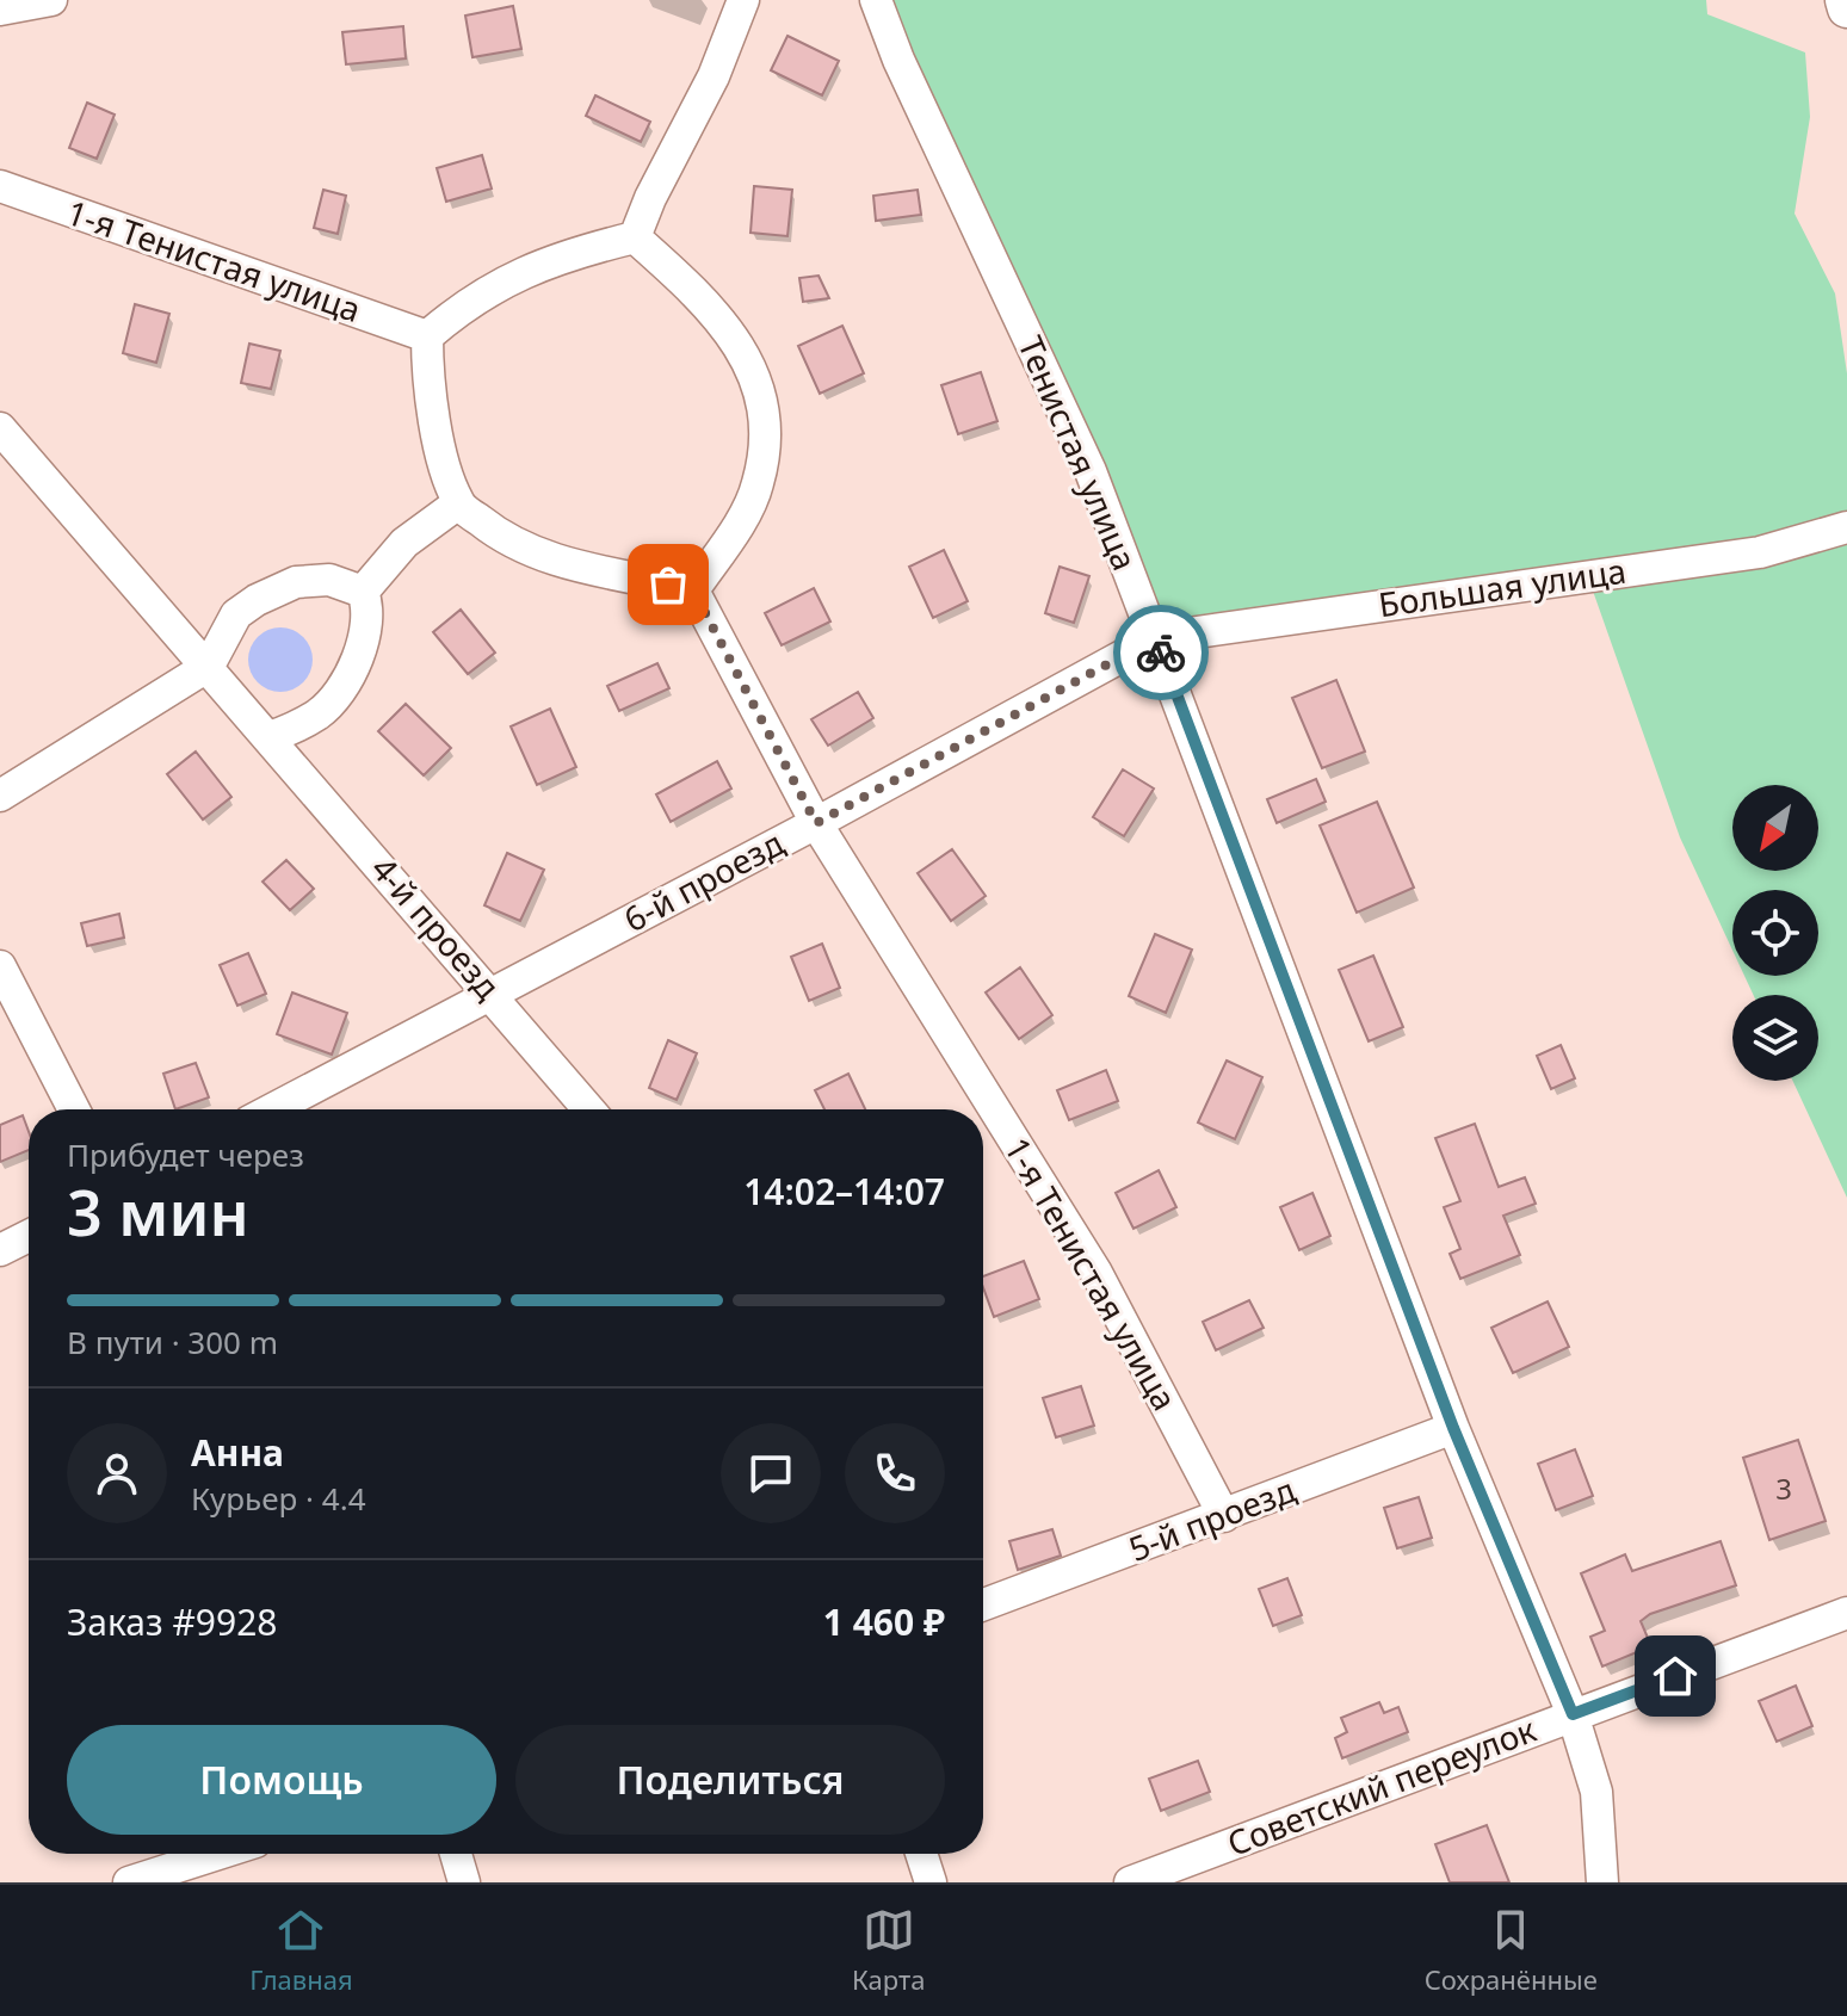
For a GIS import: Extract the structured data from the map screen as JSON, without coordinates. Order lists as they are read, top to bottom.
{
  "streets": {
    "street": [
      "1-я Тенистая улица",
      "Тенистая улица",
      "Большая улица",
      "6-й проезд",
      "4-й проезд",
      "5-й проезд",
      "Советский переулок"
    ]
  },
  "crossings": [
    ["1-я Тенистая улица", "6-й проезд"],
    ["1-я Тенистая улица", "5-й проезд"],
    ["Тенистая улица", "Большая улица"],
    ["Тенистая улица", "6-й проезд"],
    ["Тенистая улица", "5-й проезд"],
    ["Тенистая улица", "Советский переулок"],
    ["Большая улица", "6-й проезд"],
    ["6-й проезд", "4-й проезд"]
  ],
  "house_numbers": ["3"],
  "north": "bottom left",
  "page": {
    "heading": ["3 мин", "Прибудет через", "14:02–14:07"],
    "panel": [
      "Анна",
      "Курьер · 4.4",
      "Заказ #9928",
      "1 460 ₽"
    ],
    "bar": "В пути · 300 m",
    "buttons": ["Помощь", "Поделиться"],
    "tabs": ["Главная", "Карта", "Сохранённые"]
  }
}
